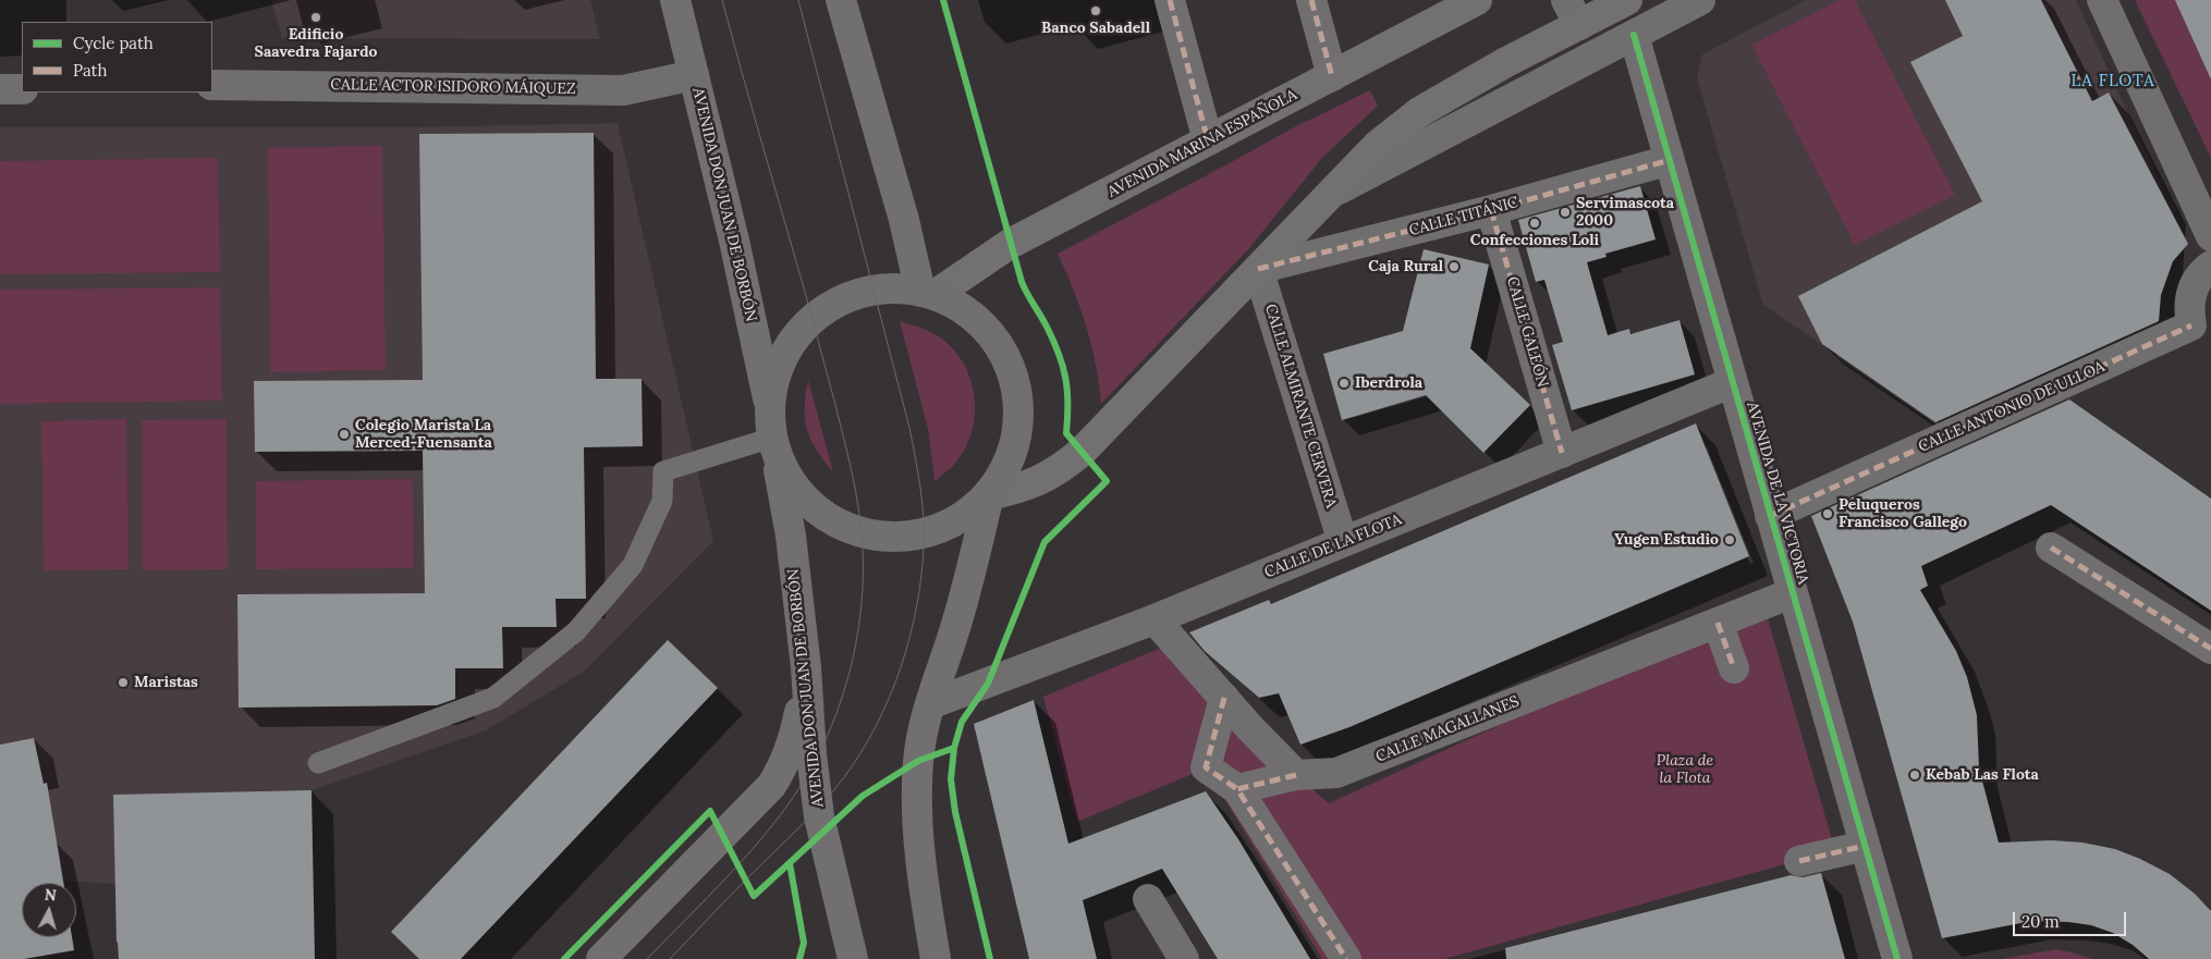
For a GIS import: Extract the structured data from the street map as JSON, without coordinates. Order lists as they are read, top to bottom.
{
  "streets": {
    "main road": ["AVENIDA MARINA ESPAÑOLA", "AVENIDA DON JUAN DE BORBÓN"],
    "street": [
      "CALLE ACTOR ISIDORO MÁIQUEZ",
      "CALLE TITÁNIC",
      "CALLE GALEÓN",
      "CALLE ALMIRANTE CERVERA",
      "CALLE ANTONIO DE ULLOA",
      "AVENIDA DE LA VICTORIA",
      "CALLE DE LA FLOTA",
      "CALLE MAGALLANES"
    ]
  },
  "crossings": [
    ["CALLE ACTOR ISIDORO MÁIQUEZ", "AVENIDA DON JUAN DE BORBÓN"],
    ["CALLE TITÁNIC", "CALLE GALEÓN"],
    ["CALLE TITÁNIC", "CALLE ALMIRANTE CERVERA"],
    ["CALLE TITÁNIC", "AVENIDA DE LA VICTORIA"],
    ["CALLE GALEÓN", "CALLE DE LA FLOTA"],
    ["CALLE ALMIRANTE CERVERA", "CALLE DE LA FLOTA"],
    ["CALLE ANTONIO DE ULLOA", "AVENIDA DE LA VICTORIA"],
    ["AVENIDA DE LA VICTORIA", "CALLE DE LA FLOTA"],
    ["AVENIDA DE LA VICTORIA", "CALLE MAGALLANES"]
  ],
  "districts": ["LA FLOTA"],
  "parks": ["Plaza de la Flota"],
  "places": [
    "Banco Sabadell",
    "Edificio Saavedra Fajardo",
    "Servimascota 2000",
    "Confecciones Loli",
    "Caja Rural",
    "Iberdrola",
    "Colegio Marista La Merced-Fuensanta",
    "Peluqueros Francisco Gallego",
    "Yugen Estudio",
    "Maristas",
    "Kebab Las Flota"
  ],
  "legend": ["Cycle path", "Path"],
  "scale_bar": "20 m",
  "north": "top"
}
